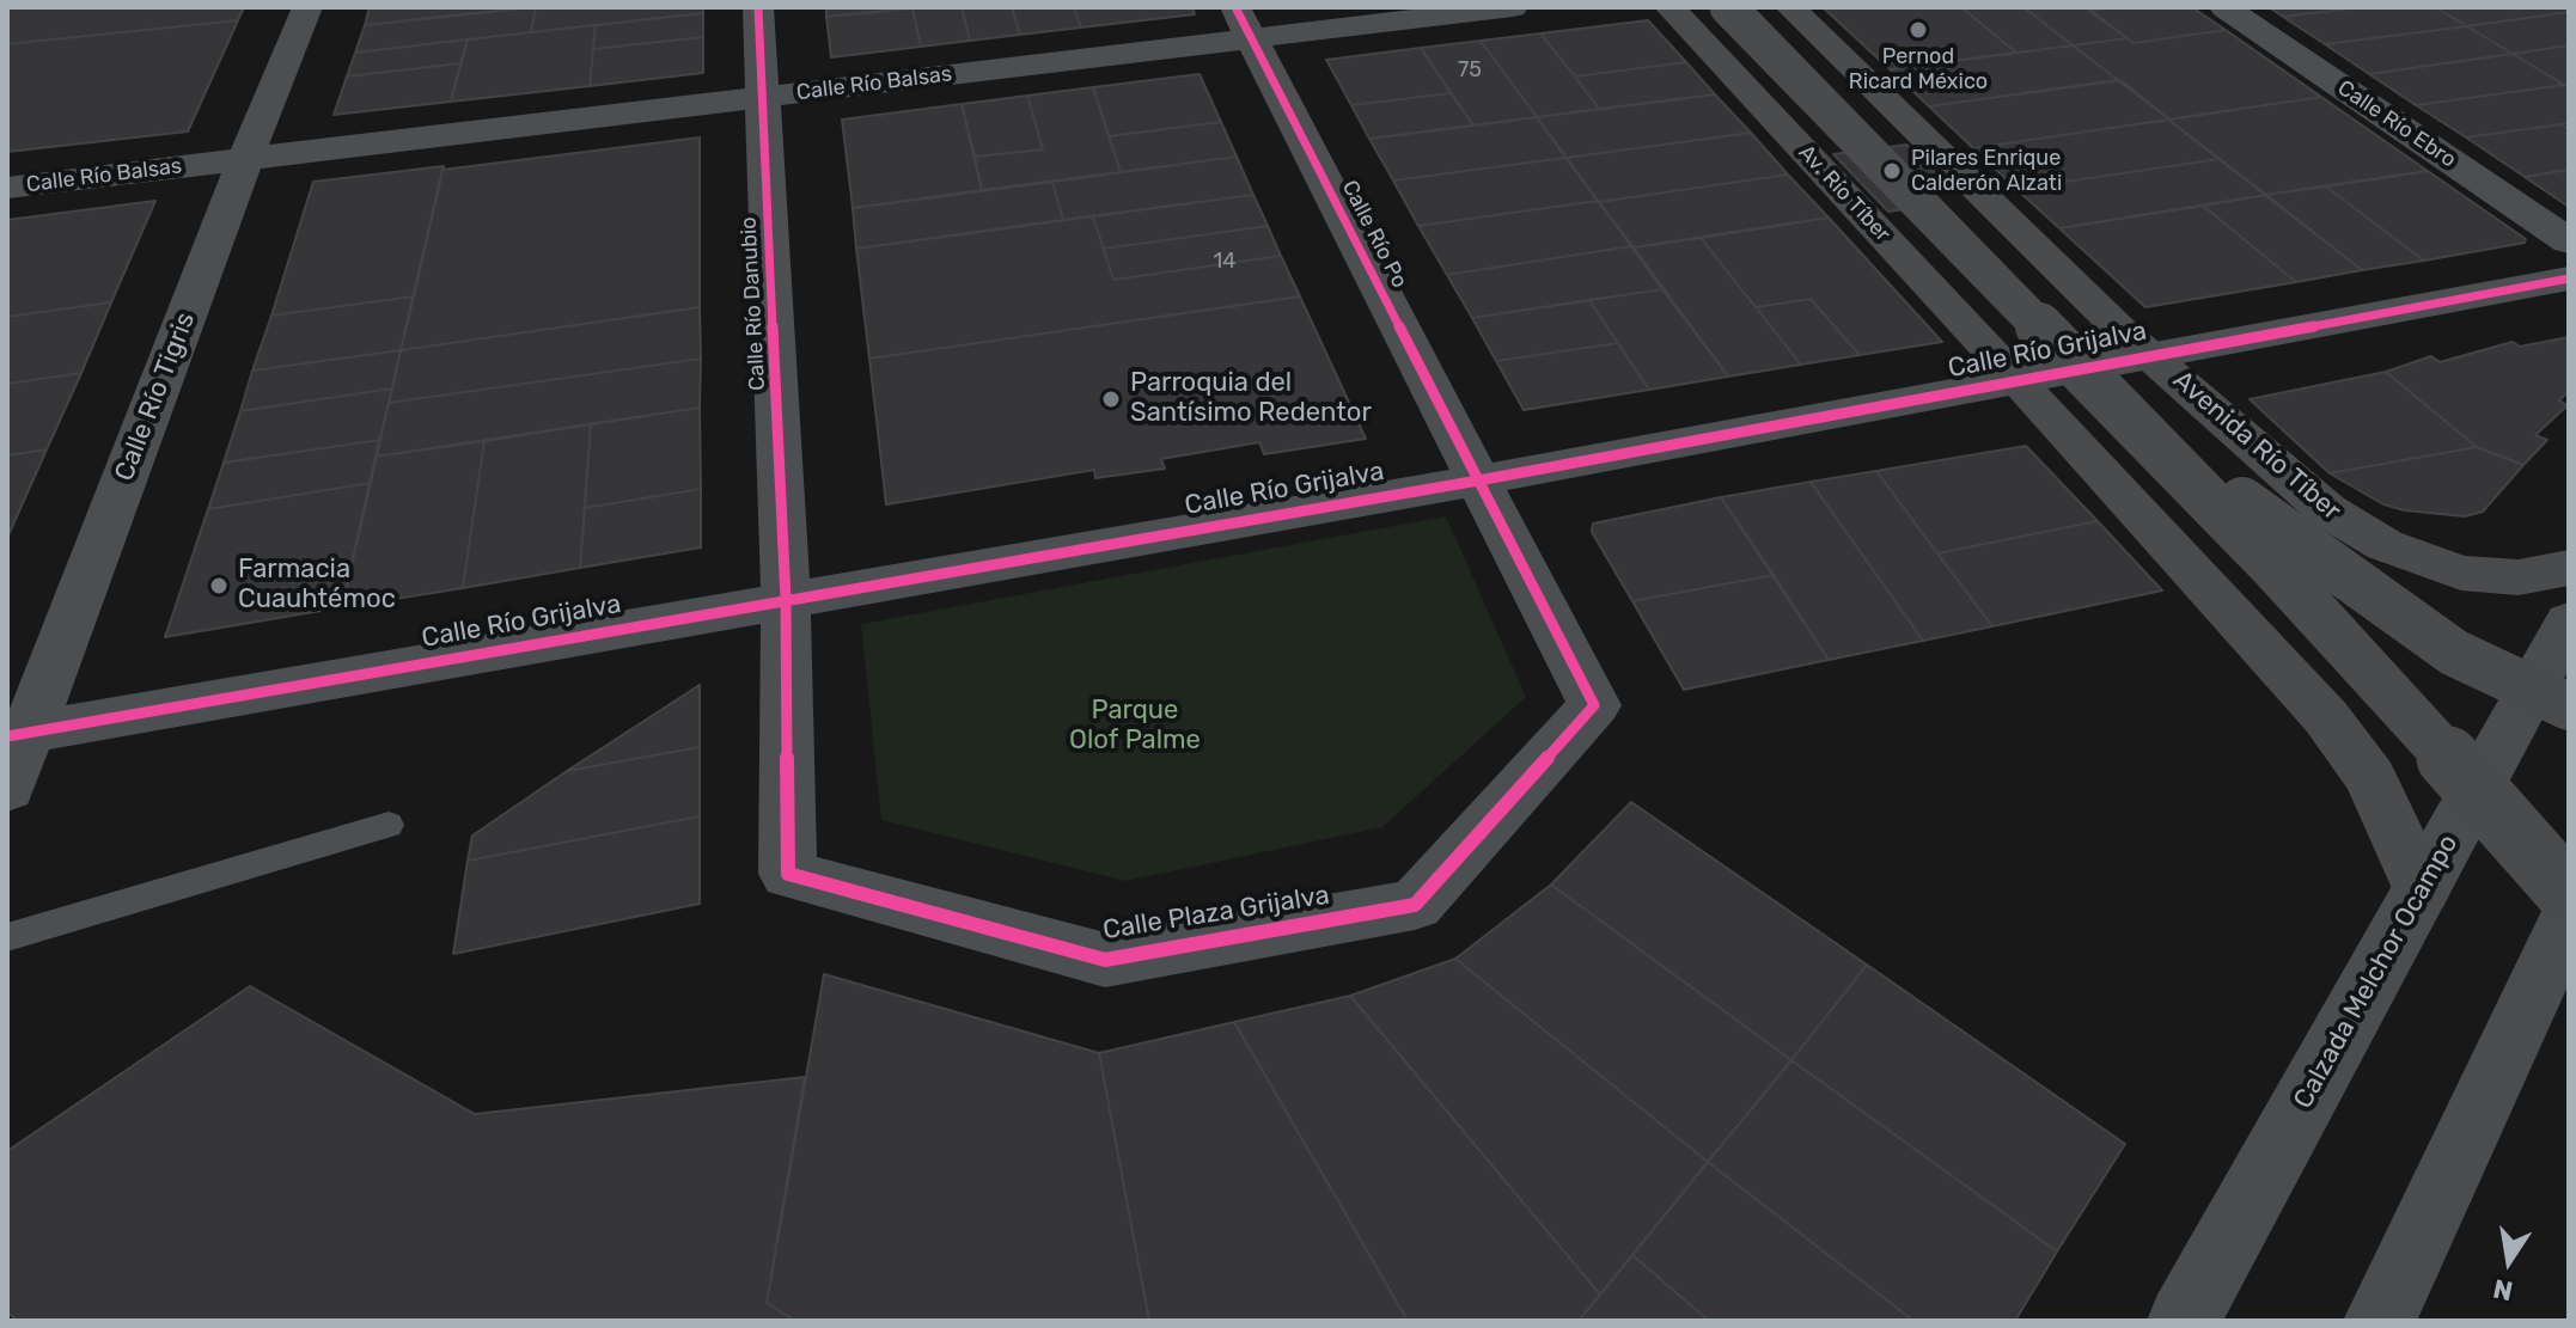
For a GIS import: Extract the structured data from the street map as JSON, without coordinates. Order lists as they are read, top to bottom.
{
  "streets": {
    "main road": ["Av. Río Tíber", "Avenida Río Tíber", "Calzada Melchor Ocampo"],
    "street": [
      "Calle Río Balsas",
      "Calle Río Ebro",
      "Calle Río Po",
      "Calle Río Danubio",
      "Calle Río Grijalva",
      "Calle Río Tigris",
      "Calle Plaza Grijalva"
    ]
  },
  "crossings": [
    ["Calle Río Balsas", "Calle Río Po"],
    ["Calle Río Balsas", "Calle Río Danubio"],
    ["Calle Río Balsas", "Calle Río Tigris"],
    ["Av. Río Tíber", "Calle Río Grijalva"],
    ["Calle Río Po", "Calle Río Grijalva"],
    ["Calle Río Po", "Calle Plaza Grijalva"],
    ["Calle Río Danubio", "Calle Río Grijalva"],
    ["Calle Río Danubio", "Calle Plaza Grijalva"],
    ["Calle Río Grijalva", "Calle Río Tigris"],
    ["Calle Río Grijalva", "Avenida Río Tíber"],
    ["Calle Río Grijalva", "Calle Plaza Grijalva"]
  ],
  "parks": ["Parque Olof Palme"],
  "places": [
    "Pernod Ricard México",
    "Pilares Enrique Calderón Alzati",
    "Parroquia del Santísimo Redentor",
    "Farmacia Cuauhtémoc"
  ],
  "house_numbers": ["75", "14"],
  "north": "bottom"
}
